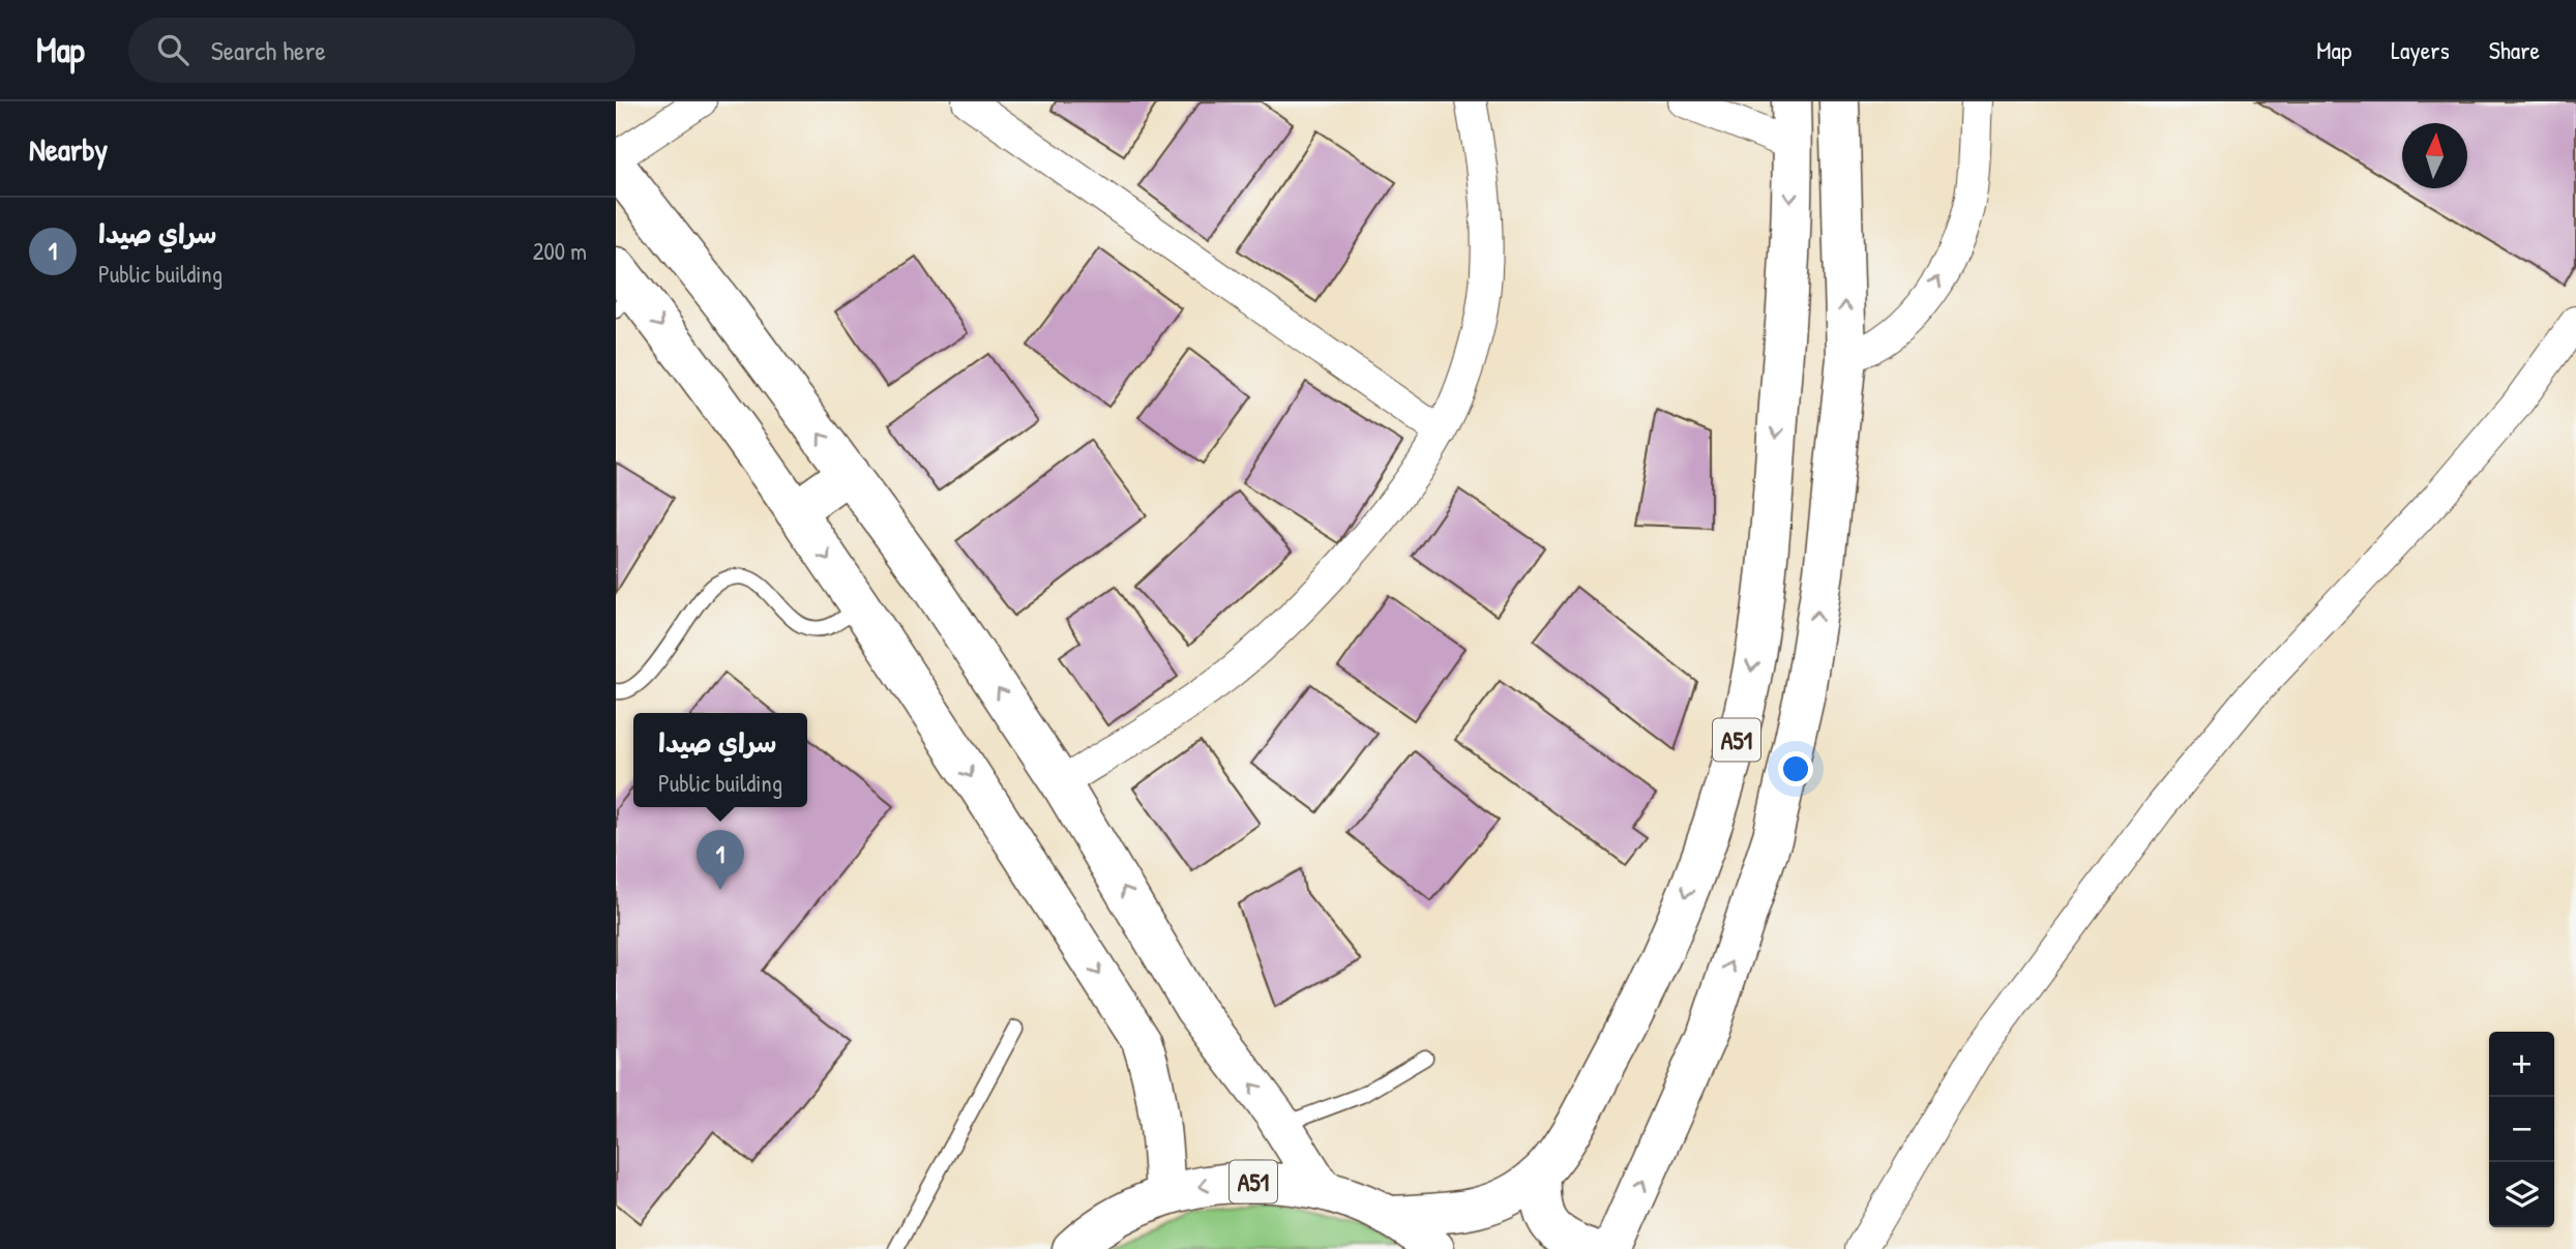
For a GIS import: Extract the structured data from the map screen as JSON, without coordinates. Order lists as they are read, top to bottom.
{
  "streets": {
    "main road": ["A51"]
  },
  "north": "top",
  "page": {
    "header": "Map",
    "search": "Search here",
    "nav": ["Map", "Layers", "Share"],
    "heading": "Nearby",
    "list": [
      {
        "mark": "1",
        "name": "سراي صيدا",
        "note": "Public building",
        "value": "200 m"
      }
    ],
    "popup": ["سراي صيدا", "Public building"],
    "pins": "1",
    "map_buttons": ["+", "−"]
  }
}
